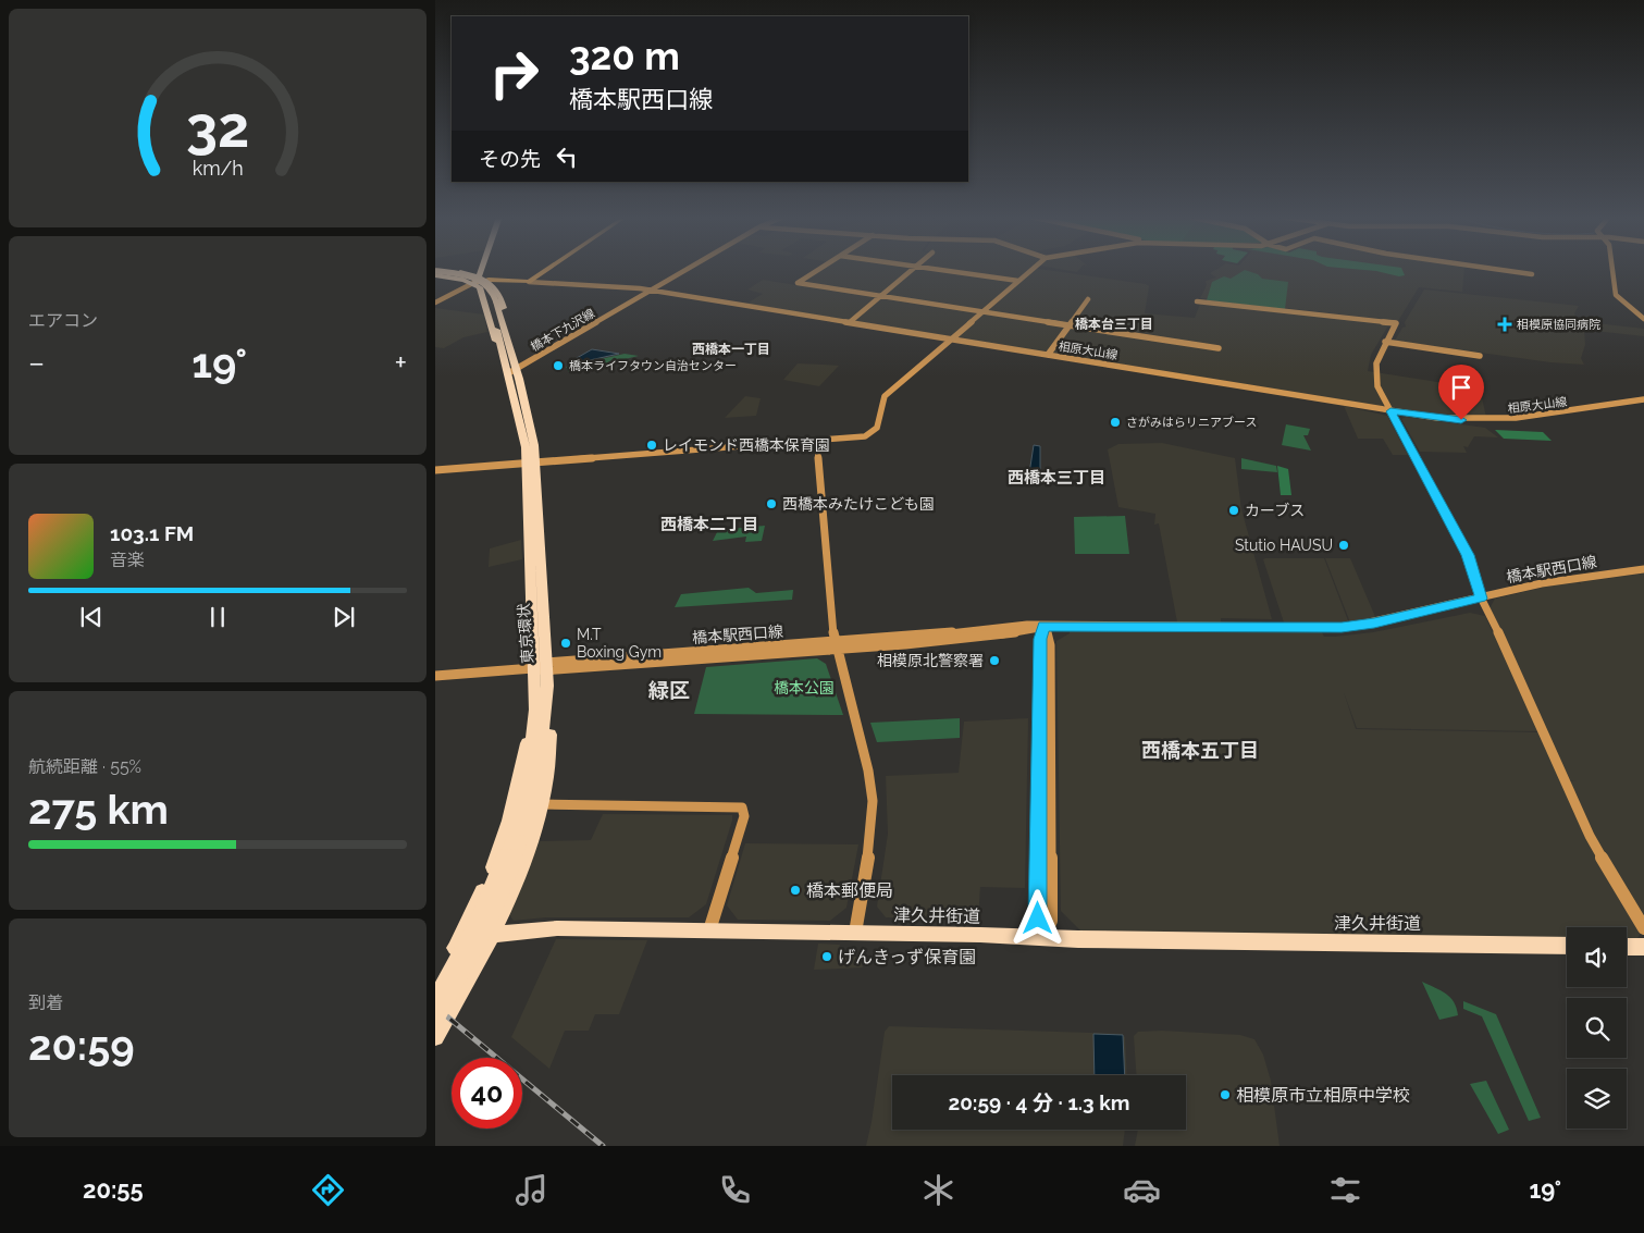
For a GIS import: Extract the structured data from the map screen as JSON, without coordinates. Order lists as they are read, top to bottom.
{
  "streets": {
    "highway": ["東京環状", "津久井街道"],
    "street": ["橋本下九沢線", "相原大山線", "橋本駅西口線"]
  },
  "crossings": [
    ["橋本下九沢線", "相原大山線"],
    ["橋本下九沢線", "東京環状"],
    ["橋本駅西口線", "東京環状"]
  ],
  "districts": [
    "橋本台三丁目",
    "西橋本一丁目",
    "西橋本三丁目",
    "西橋本二丁目",
    "緑区",
    "西橋本五丁目"
  ],
  "parks": ["橋本公園"],
  "places": {
    "health": ["相模原協同病院"],
    "other": [
      "橋本ライフタウン自治センター",
      "さがみはらリニアブース",
      "レイモンド西橋本保育園",
      "西橋本みたけこども園",
      "カーブス",
      "Stutio HAUSU",
      "M.T Boxing Gym",
      "相模原北警察署",
      "橋本郵便局",
      "げんきっず保育園",
      "相模原市立相原中学校"
    ]
  },
  "page": {
    "turn": ["320 m", "橋本駅西口線"],
    "then": "その先",
    "tile": [
      "エアコン",
      ["航続距離 · 55%", "275 km"],
      ["到着", "20:59"]
    ],
    "heat": ["−", "19°", "+"],
    "song": ["103.1 FM", "音楽"],
    "limit": "40",
    "trip": "20:59 · 4 分 · 1.3 km",
    "tabs": ["20:55", "19°"],
    "gauge": ["32", "km/h"]
  }
}
